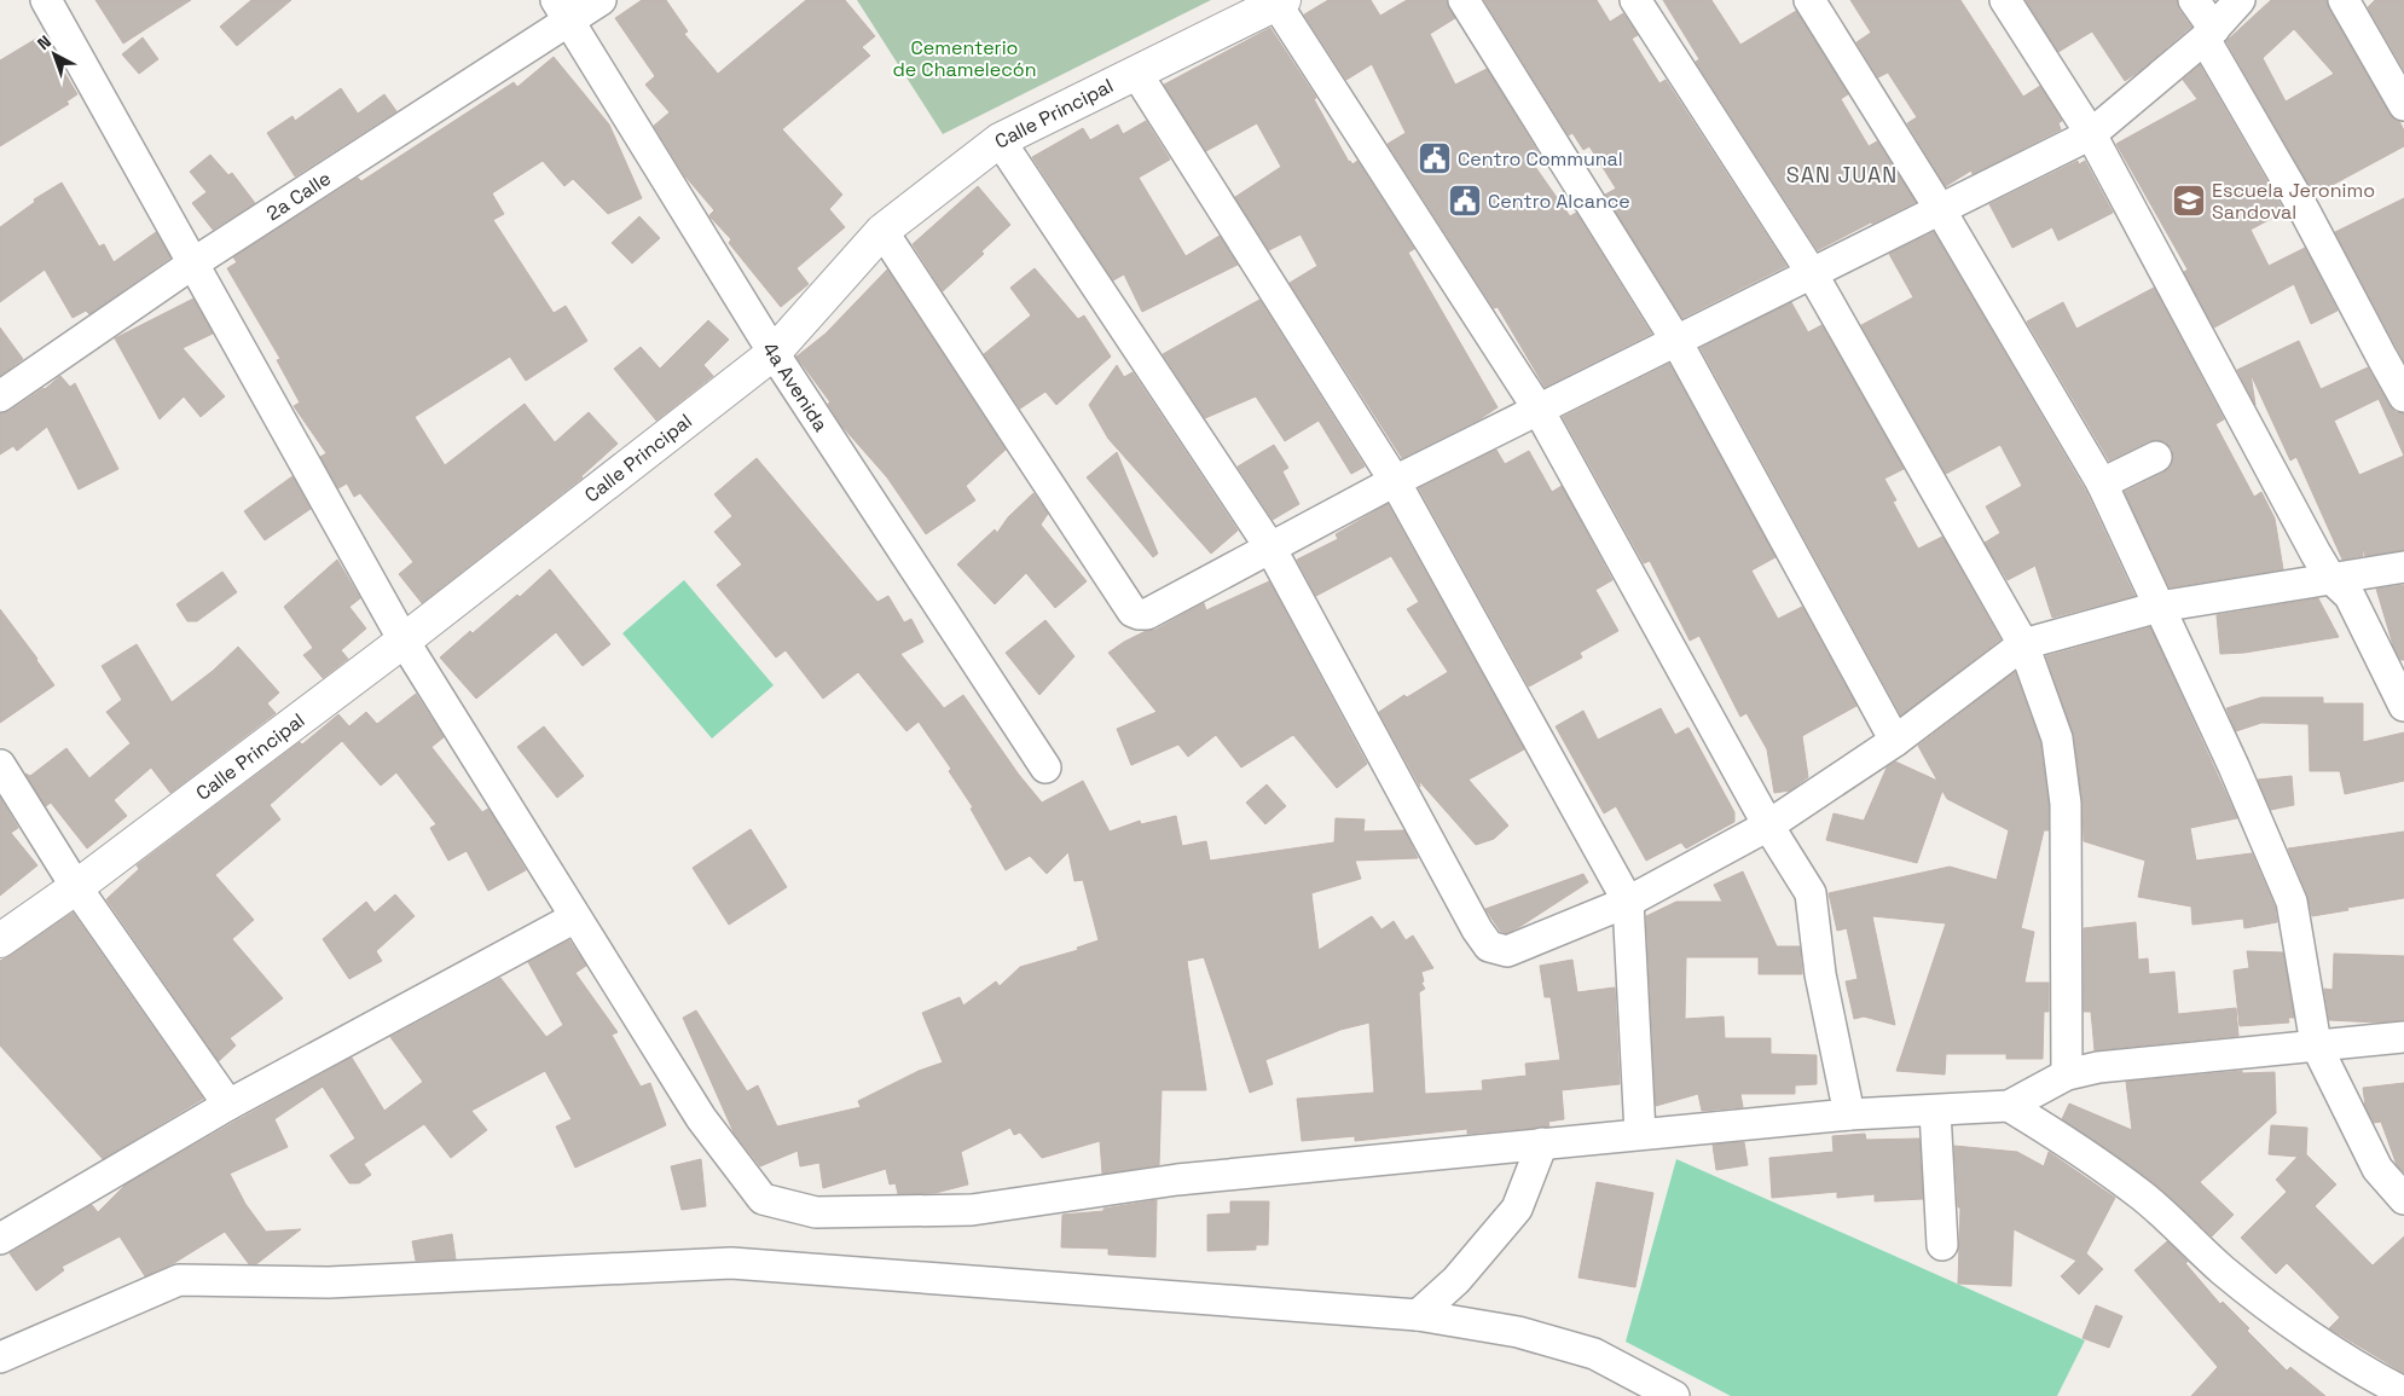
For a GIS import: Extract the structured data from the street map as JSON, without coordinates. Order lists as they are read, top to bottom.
{
  "streets": {
    "street": ["Calle Principal", "2a Calle", "4a Avenida"]
  },
  "crossings": [
    ["Calle Principal", "4a Avenida"],
    ["2a Calle", "4a Avenida"]
  ],
  "districts": ["SAN JUAN"],
  "parks": ["Cementerio de Chamelecón"],
  "places": {
    "public building": ["Centro Communal", "Centro Alcance"],
    "school or university": ["Escuela Jeronimo Sandoval"]
  },
  "north": "top left"
}
